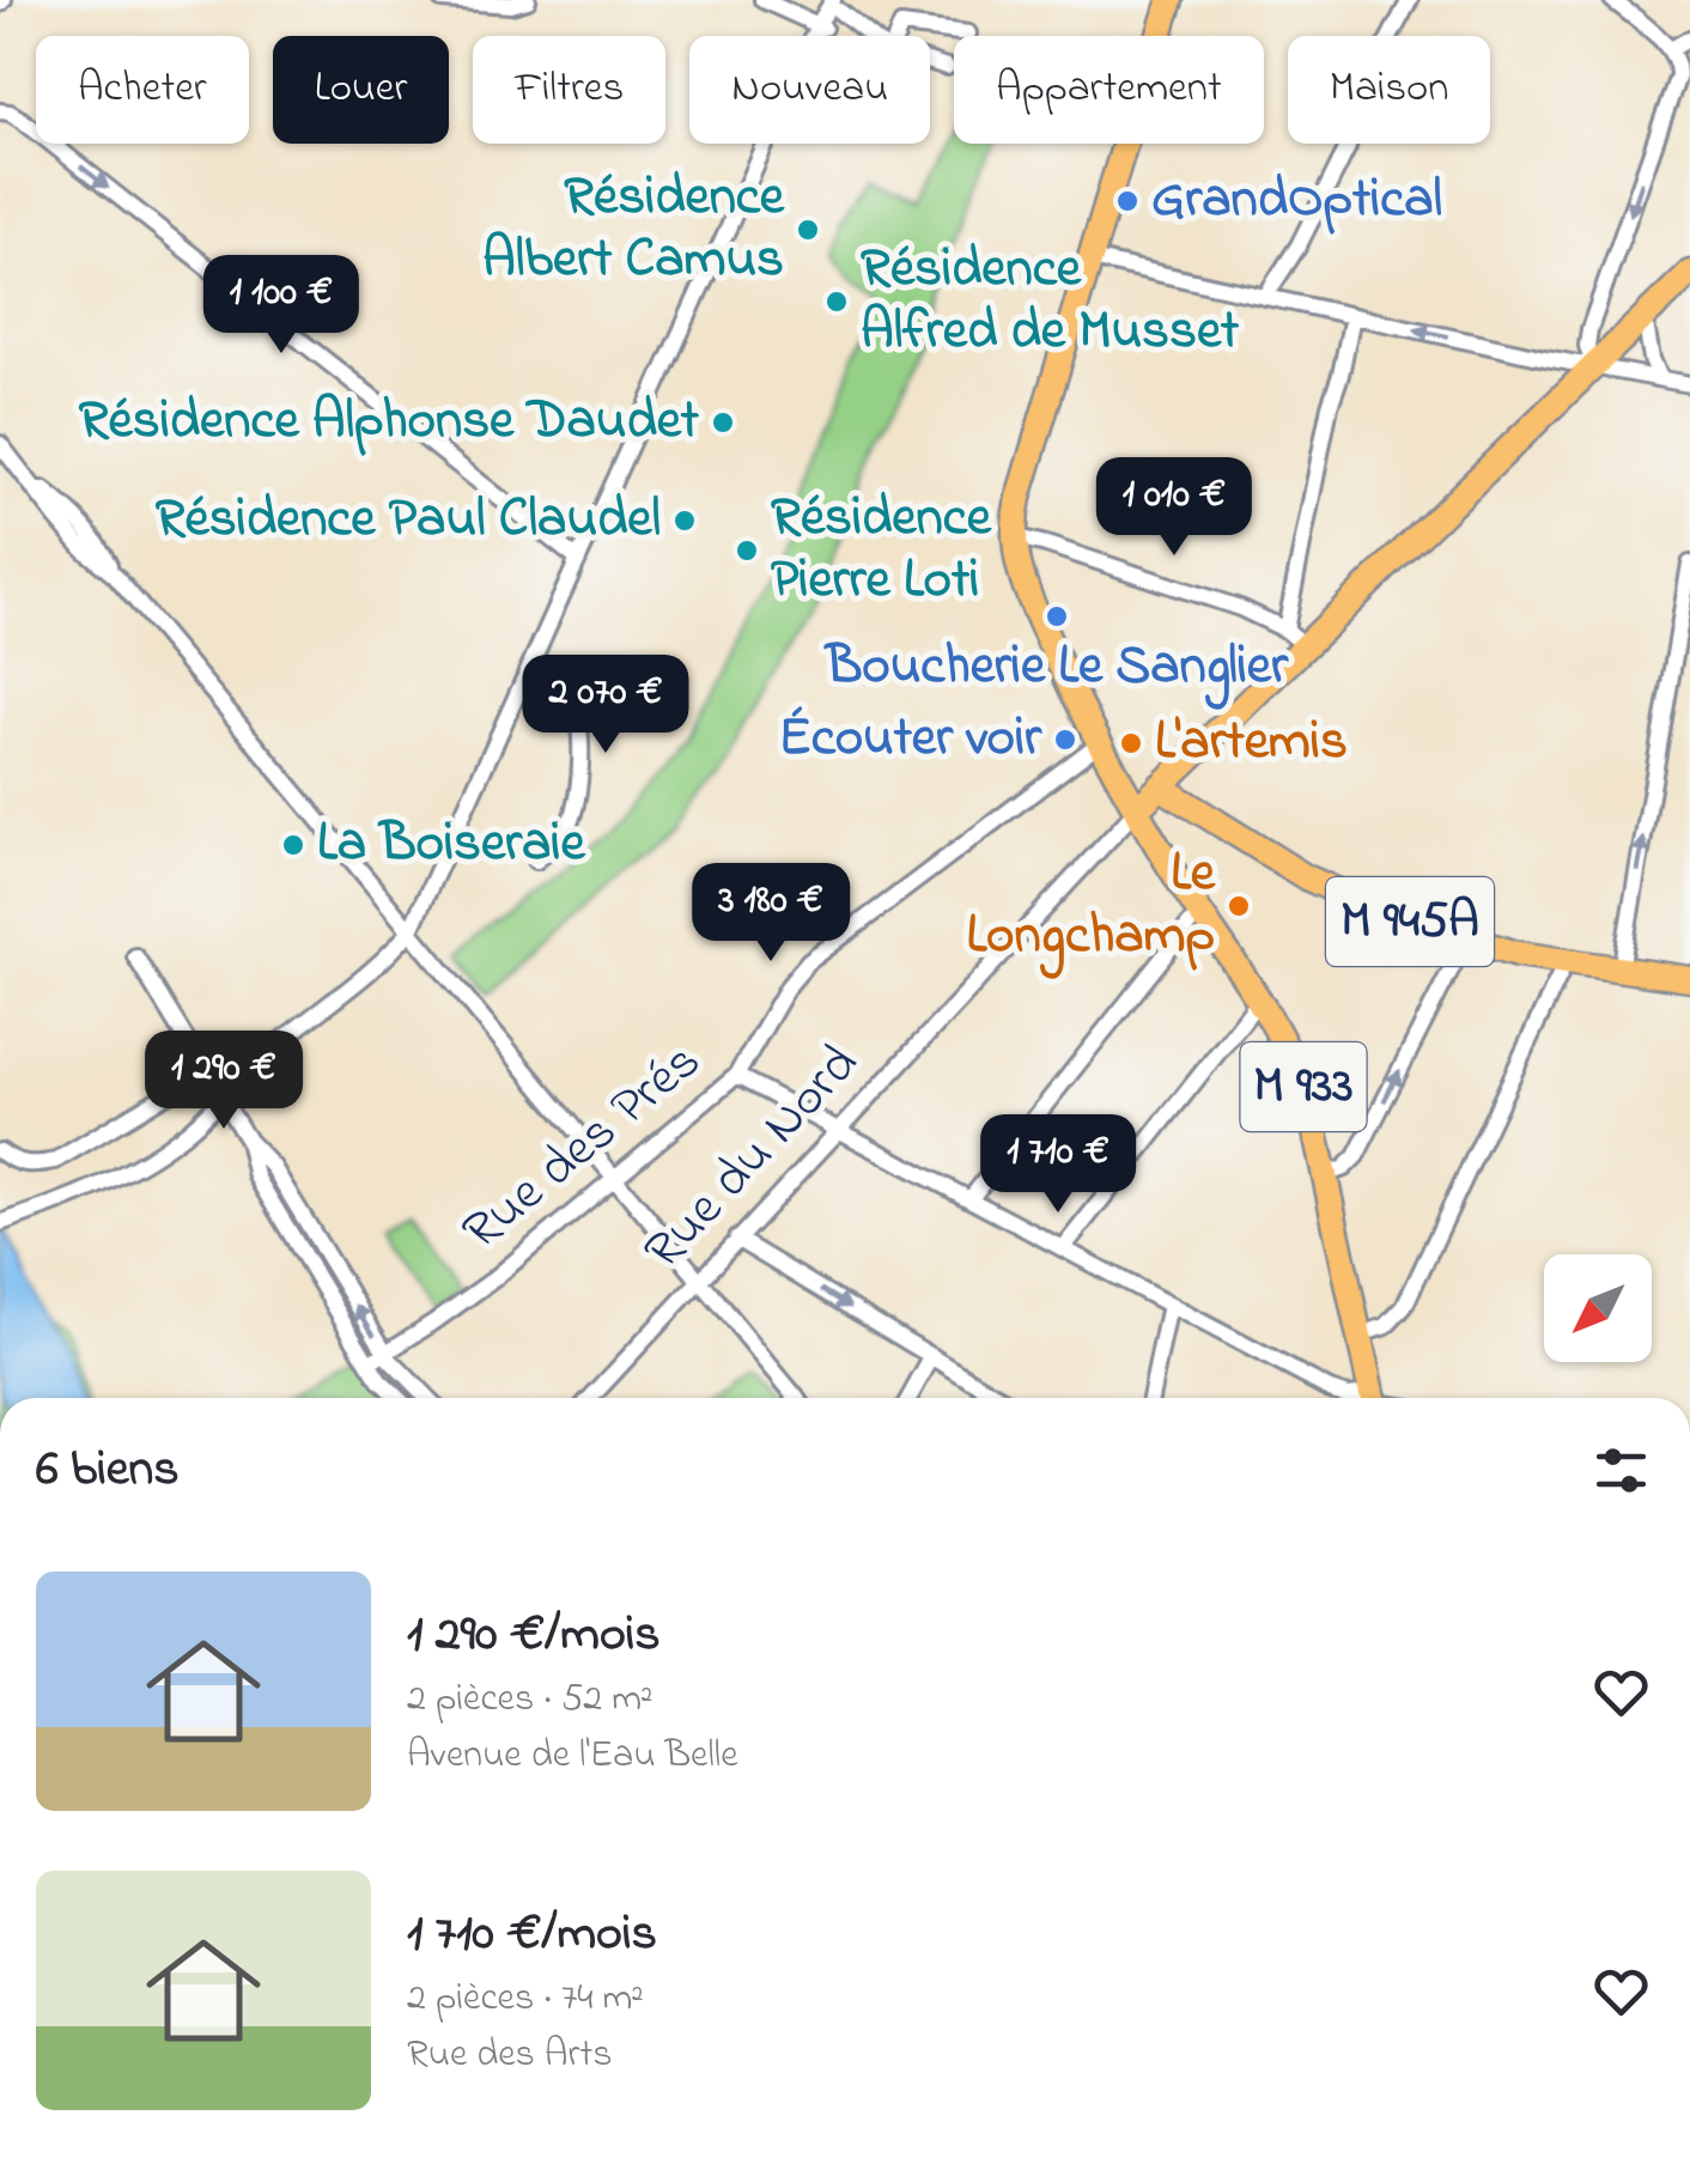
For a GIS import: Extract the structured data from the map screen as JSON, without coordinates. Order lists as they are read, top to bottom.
{
  "streets": {
    "main road": ["M 945A", "M 933"],
    "street": ["Rue des Prés", "Rue du Nord"]
  },
  "crossings": [
    ["M 933", "Rue du Nord"]
  ],
  "places": [
    "GrandOptical",
    "Résidence Albert Camus",
    "Résidence Alfred de Musset",
    "Résidence Alphonse Daudet",
    "Résidence Paul Claudel",
    "Résidence Pierre Loti",
    "Boucherie Le Sanglier",
    "Écouter voir",
    "L'artemis",
    "La Boiseraie",
    "Le Longchamp"
  ],
  "north": "bottom left",
  "page": {
    "chip": [
      "Acheter",
      "Louer",
      "Filtres",
      "Nouveau",
      "Appartement",
      "Maison"
    ],
    "price": [
      "1 100 €",
      "1 010 €",
      "2 070 €",
      "3 180 €",
      "1 290 €",
      "1 710 €"
    ],
    "heading": "6 biens",
    "list": [
      {
        "name": "1 290 €/mois",
        "note": "2 pièces · 52 m² · Avenue de l'Eau Belle"
      },
      {
        "name": "1 710 €/mois",
        "note": "2 pièces · 74 m² · Rue des Arts"
      }
    ]
  }
}
